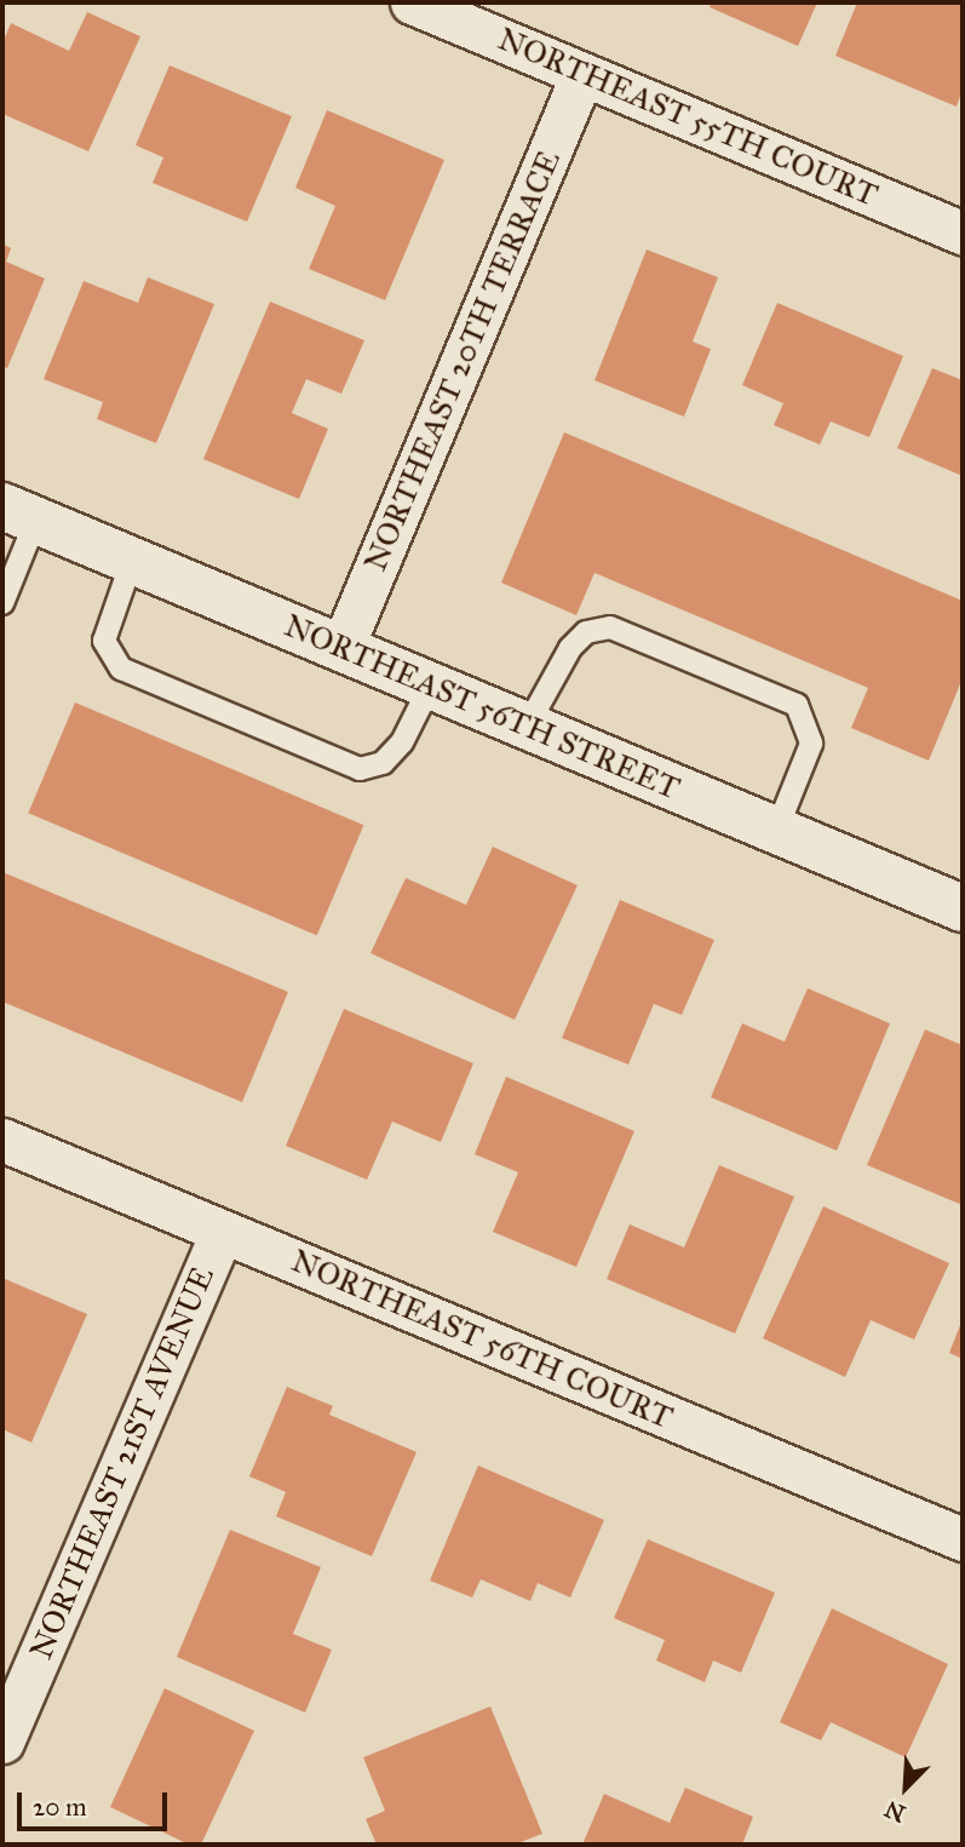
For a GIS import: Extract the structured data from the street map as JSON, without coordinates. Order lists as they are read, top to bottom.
{
  "streets": {
    "street": [
      "NORTHEAST 55TH COURT",
      "NORTHEAST 20TH TERRACE",
      "NORTHEAST 56TH STREET",
      "NORTHEAST 56TH COURT",
      "NORTHEAST 21ST AVENUE"
    ]
  },
  "crossings": [
    ["NORTHEAST 55TH COURT", "NORTHEAST 20TH TERRACE"],
    ["NORTHEAST 20TH TERRACE", "NORTHEAST 56TH STREET"],
    ["NORTHEAST 56TH COURT", "NORTHEAST 21ST AVENUE"]
  ],
  "scale_bar": "20 m",
  "north": "bottom left"
}
